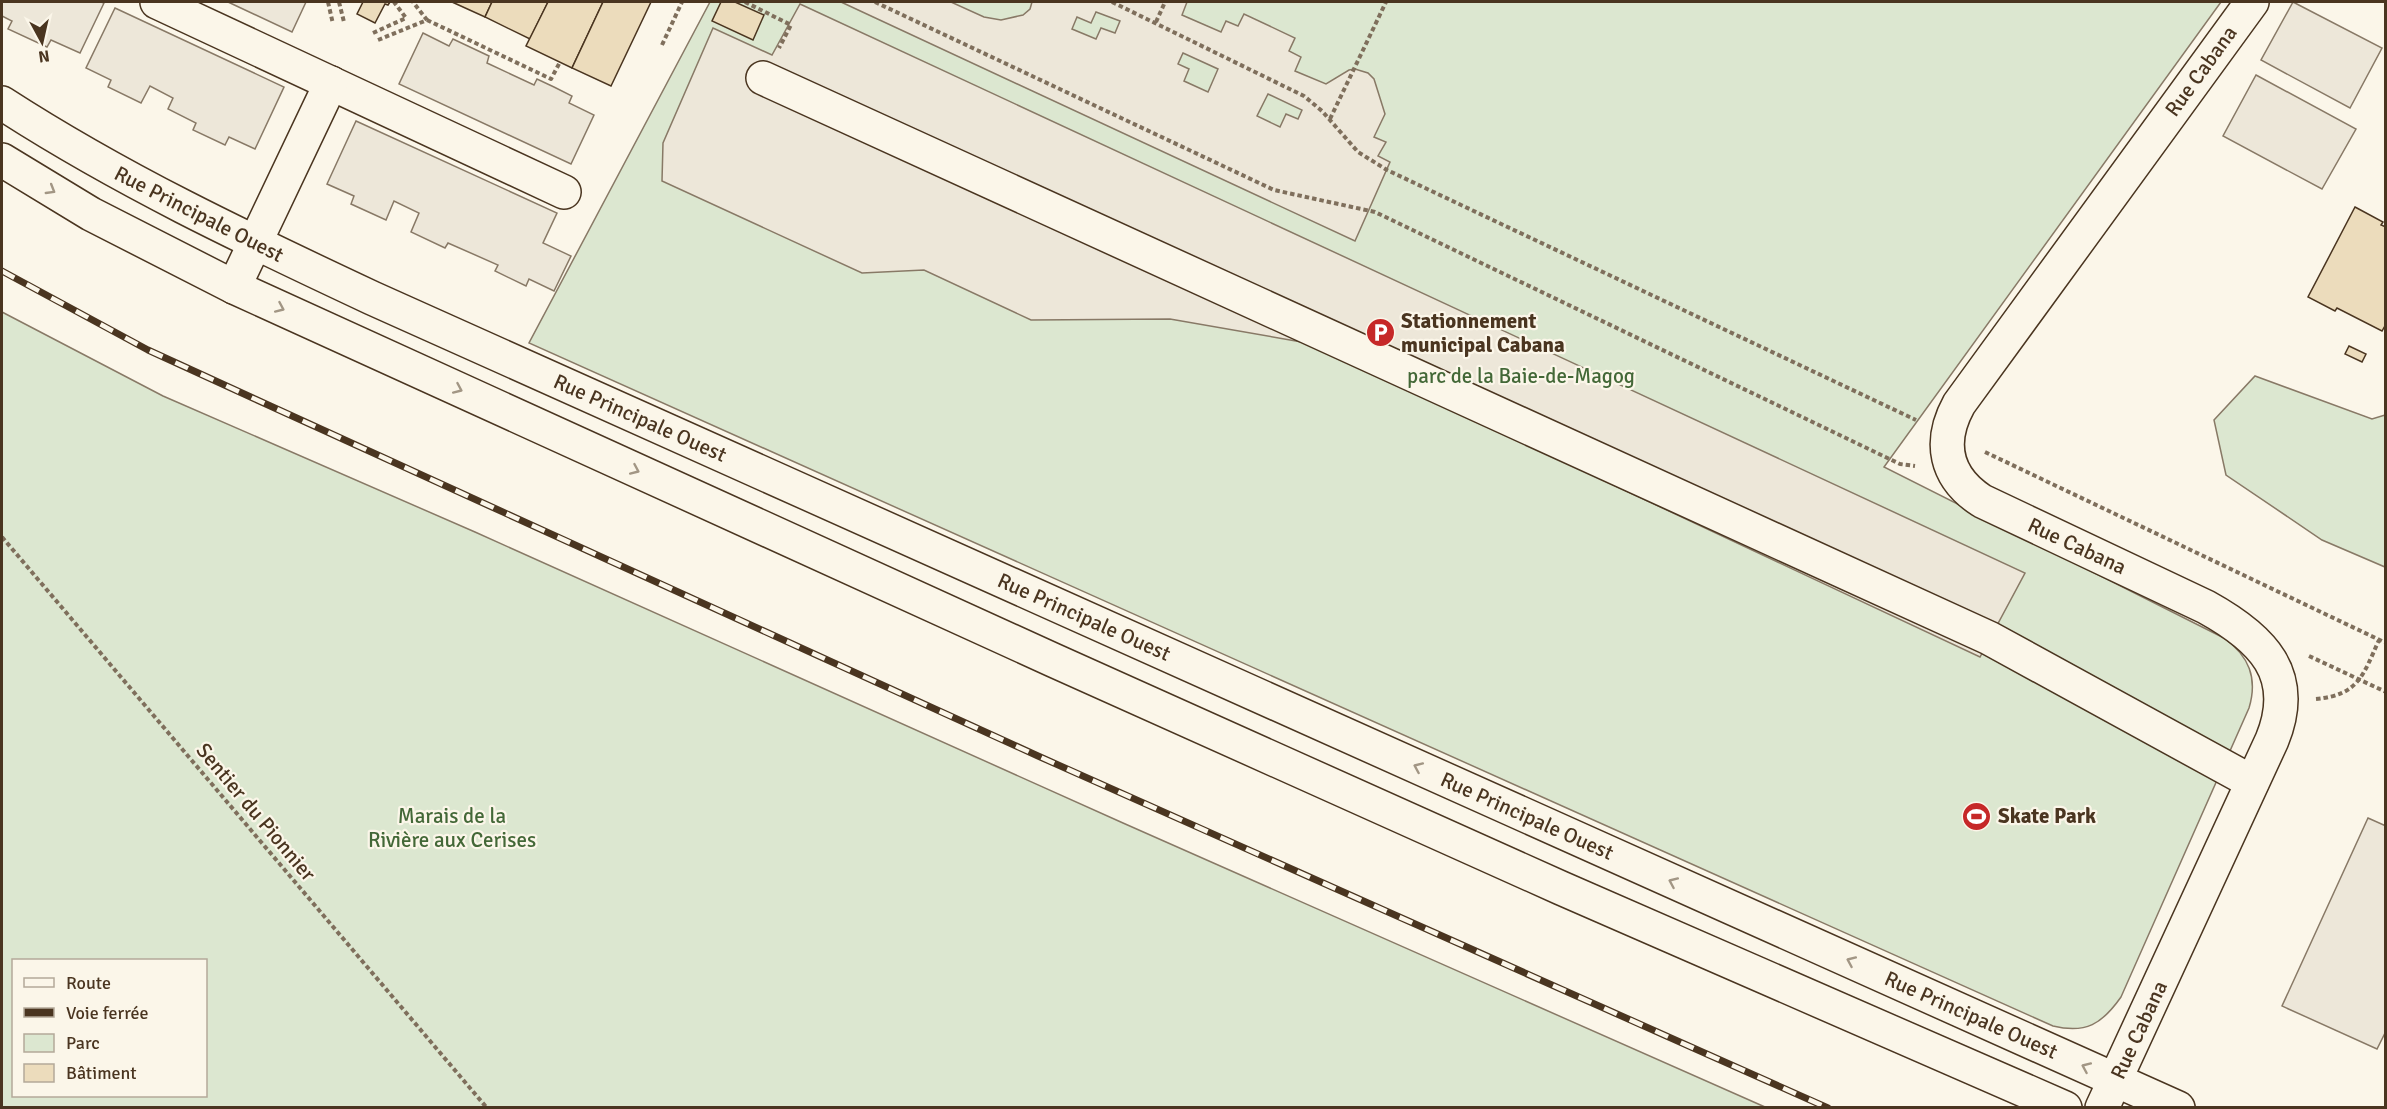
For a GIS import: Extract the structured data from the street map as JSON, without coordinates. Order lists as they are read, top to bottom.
{
  "streets": {
    "main road": ["Rue Cabana", "Rue Principale Ouest"],
    "path": ["Sentier du Pionnier"]
  },
  "crossings": [
    ["Rue Cabana", "Rue Principale Ouest"]
  ],
  "parks": ["parc de la Baie-de-Magog", "Marais de la Rivière aux Cerises"],
  "places": {
    "parking": ["Stationnement municipal Cabana"],
    "sports": ["Skate Park"]
  },
  "legend": [
    "Route",
    "Voie ferrée",
    "Parc",
    "Bâtiment"
  ],
  "north": "bottom"
}
